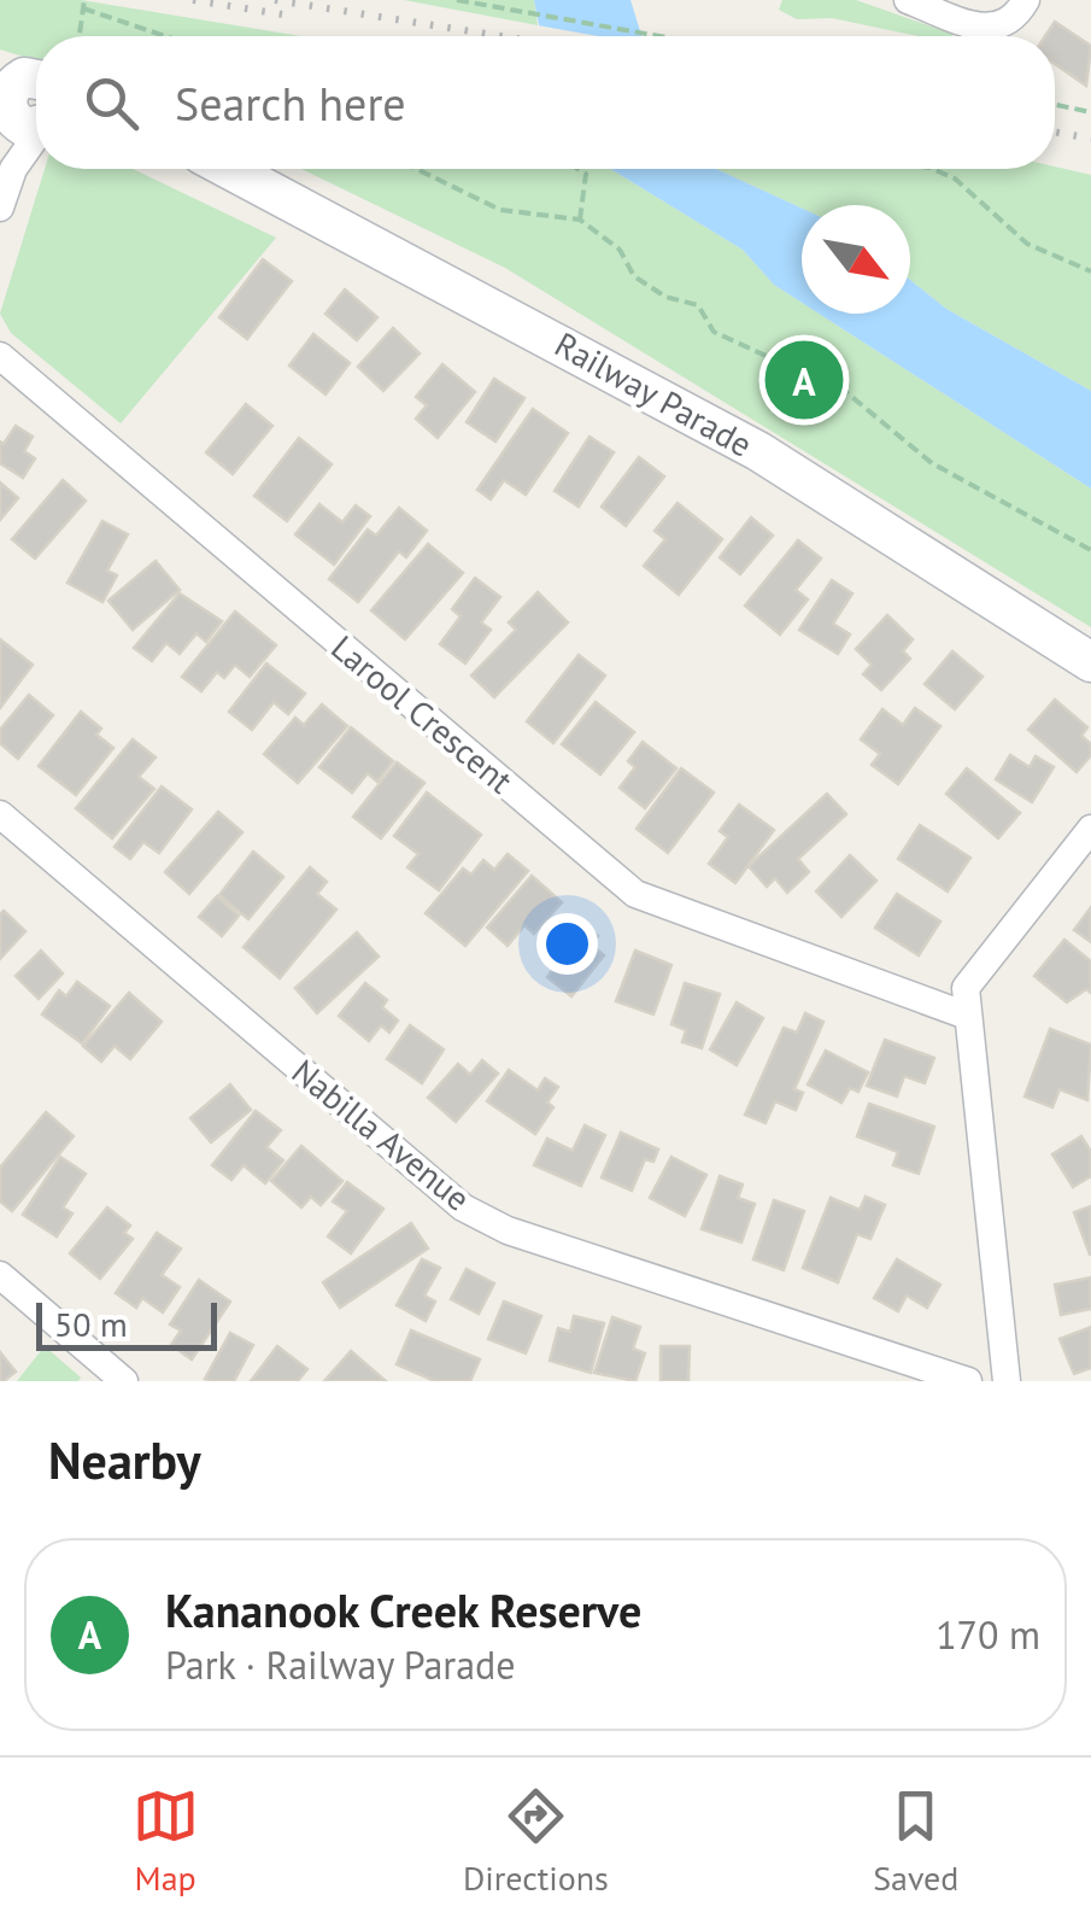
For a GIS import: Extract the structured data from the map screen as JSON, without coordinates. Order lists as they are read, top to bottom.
{
  "streets": {
    "street": ["Railway Parade", "Larool Crescent", "Nabilla Avenue"]
  },
  "scale_bar": "50 m",
  "north": "bottom right",
  "page": {
    "search": "Search here",
    "pins": "A",
    "scale": "50 m",
    "heading": "Nearby",
    "list": [
      {
        "mark": "A",
        "name": "Kananook Creek Reserve",
        "note": "Park · Railway Parade",
        "value": "170 m"
      }
    ],
    "nav": ["Map", "Directions", "Saved"]
  }
}
